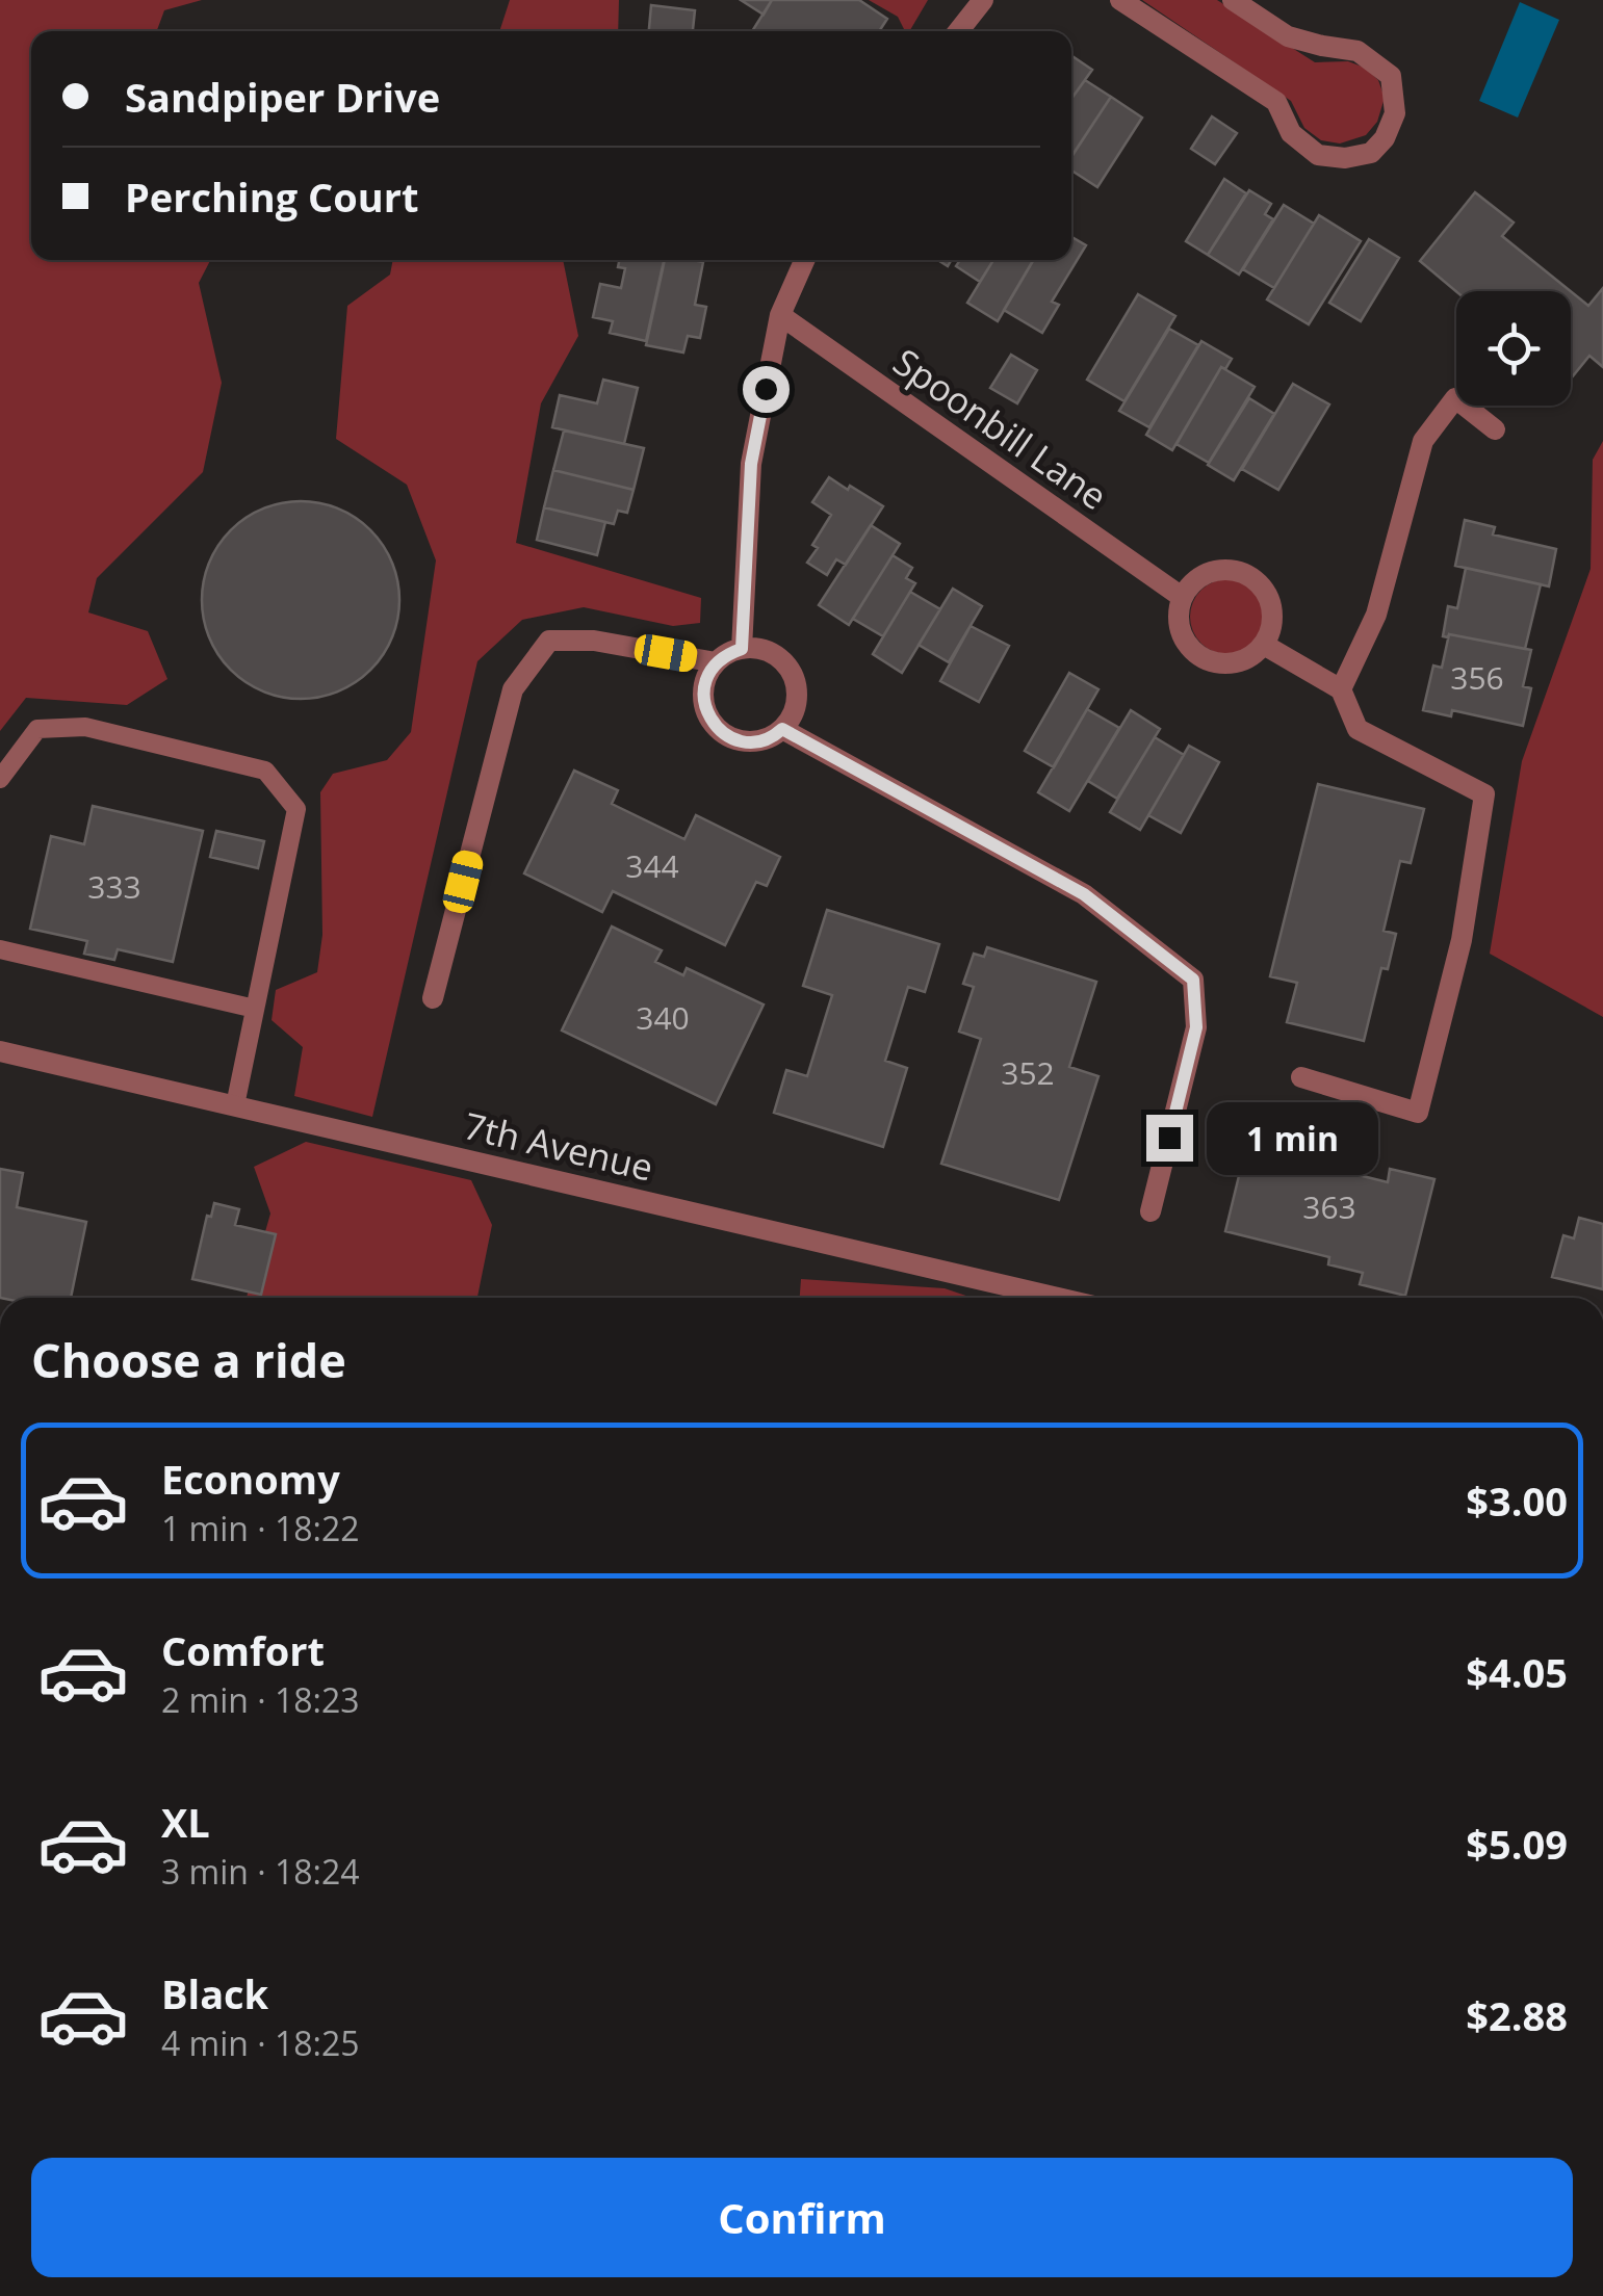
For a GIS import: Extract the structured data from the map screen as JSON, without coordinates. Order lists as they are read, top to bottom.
{
  "streets": {
    "street": ["Spoonbill Lane", "7th Avenue"]
  },
  "house_numbers": [
    "356",
    "344",
    "333",
    "340",
    "352",
    "363"
  ],
  "page": {
    "banner": ["Sandpiper Drive", "Perching Court"],
    "bubble": "1 min",
    "heading": "Choose a ride",
    "list": [
      {
        "name": "Economy",
        "note": "1 min · 18:22",
        "value": "$3.00"
      },
      {
        "name": "Comfort",
        "note": "2 min · 18:23",
        "value": "$4.05"
      },
      {
        "name": "XL",
        "note": "3 min · 18:24",
        "value": "$5.09"
      },
      {
        "name": "Black",
        "note": "4 min · 18:25",
        "value": "$2.88"
      }
    ],
    "buttons": "Confirm"
  }
}
